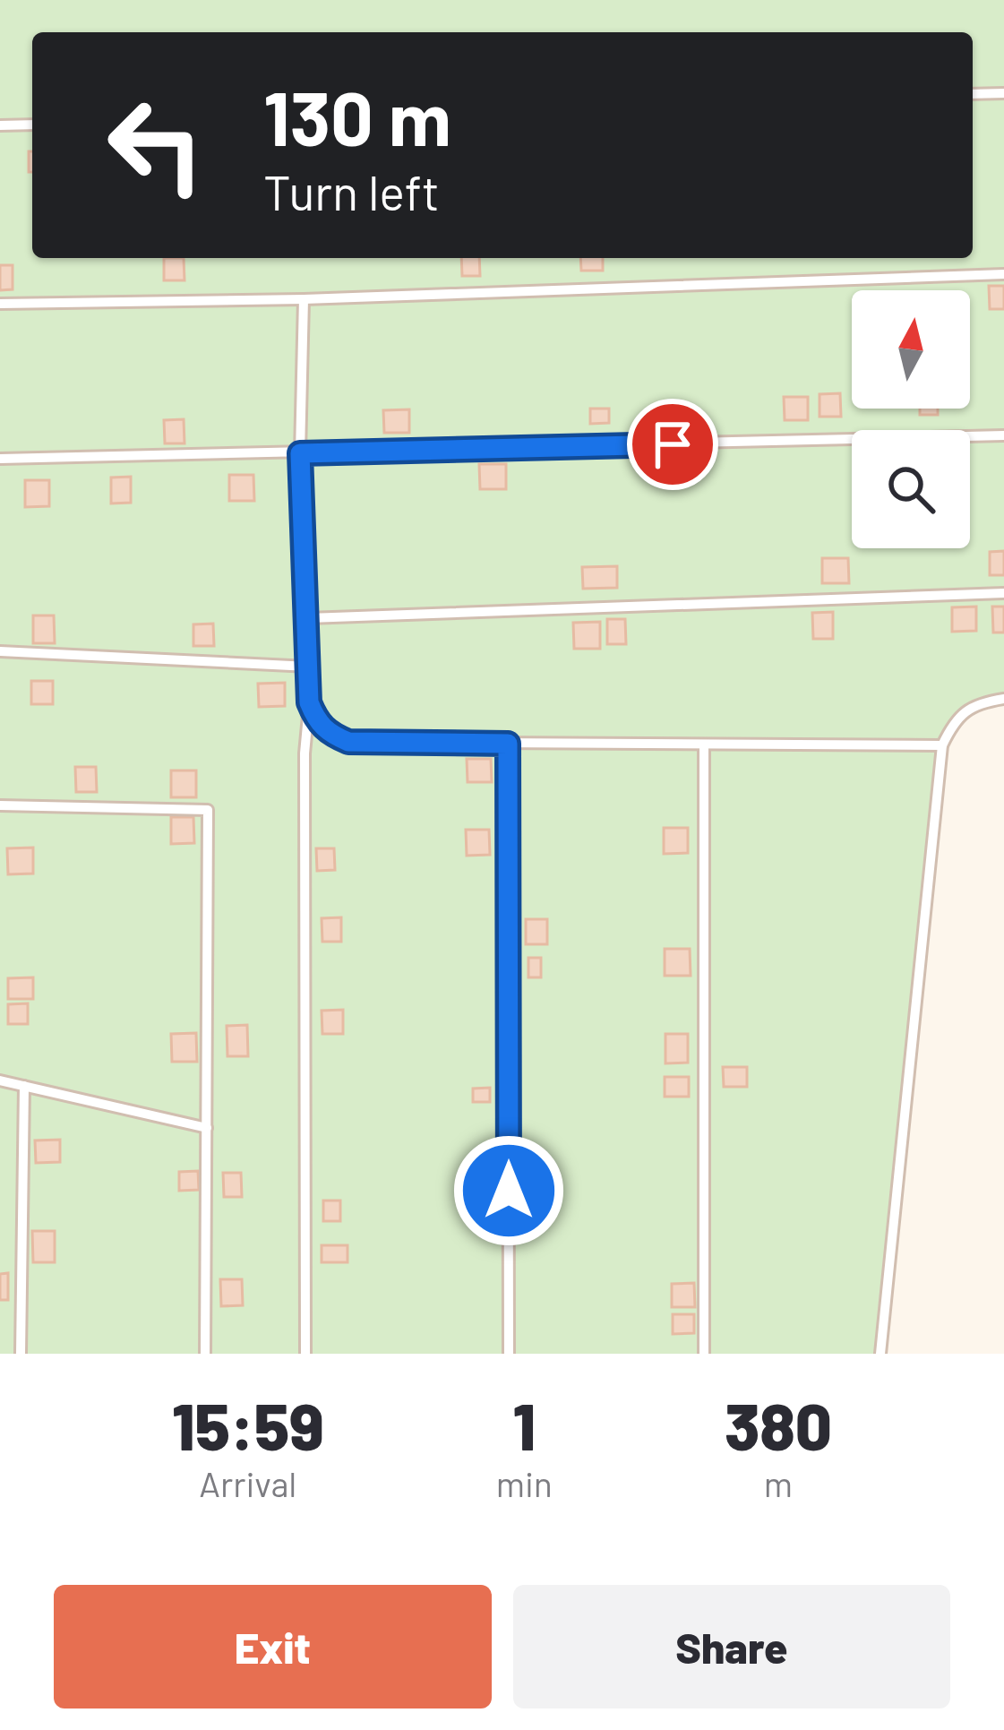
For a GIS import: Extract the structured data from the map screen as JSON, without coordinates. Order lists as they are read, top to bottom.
{
  "north": "top",
  "page": {
    "turn": ["130 m", "Turn left"],
    "eta": [
      "15:59",
      "Arrival",
      "1",
      "min",
      "380",
      "m"
    ],
    "buttons": ["Exit", "Share"]
  }
}
